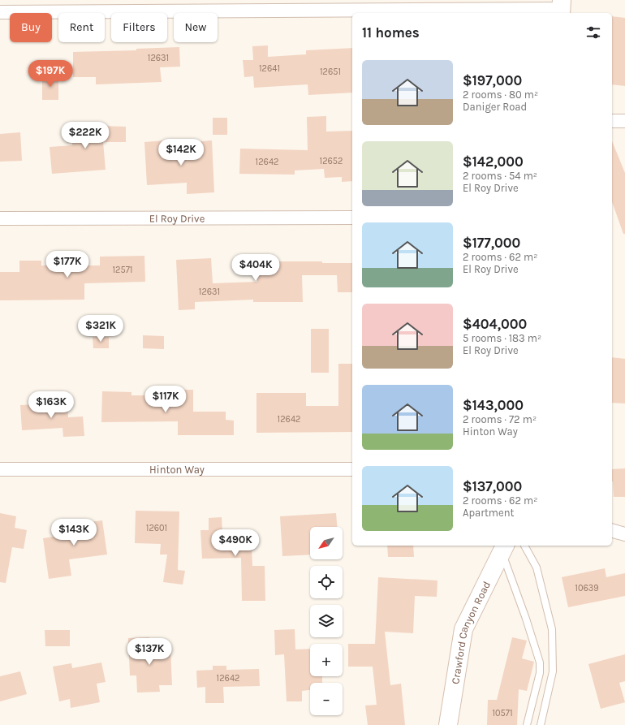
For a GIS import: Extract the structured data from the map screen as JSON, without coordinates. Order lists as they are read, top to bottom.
{
  "streets": {
    "main road": ["Crawford Canyon Road"],
    "street": ["El Roy Drive", "Hinton Way"]
  },
  "house_numbers": [
    "12631",
    "12641",
    "12651",
    "12652",
    "12642",
    "12571",
    "12631",
    "12642",
    "12601",
    "10639",
    "12642",
    "10571"
  ],
  "north": "bottom left",
  "page": {
    "chip": [
      "Buy",
      "Rent",
      "Filters",
      "New"
    ],
    "heading": "11 homes",
    "list": [
      {
        "name": "$197,000",
        "note": "2 rooms · 80 m² · Daniger Road"
      },
      {
        "name": "$142,000",
        "note": "2 rooms · 54 m² · El Roy Drive"
      },
      {
        "name": "$177,000",
        "note": "2 rooms · 62 m² · El Roy Drive"
      },
      {
        "name": "$404,000",
        "note": "5 rooms · 183 m² · El Roy Drive"
      },
      {
        "name": "$143,000",
        "note": "2 rooms · 72 m² · Hinton Way"
      },
      {
        "name": "$137,000",
        "note": "2 rooms · 62 m² · Apartment"
      }
    ],
    "price": [
      "$197K",
      "$222K",
      "$142K",
      "$177K",
      "$404K",
      "$321K",
      "$117K",
      "$163K",
      "$143K",
      "$490K",
      "$137K"
    ],
    "map_buttons": ["+", "−"]
  }
}
